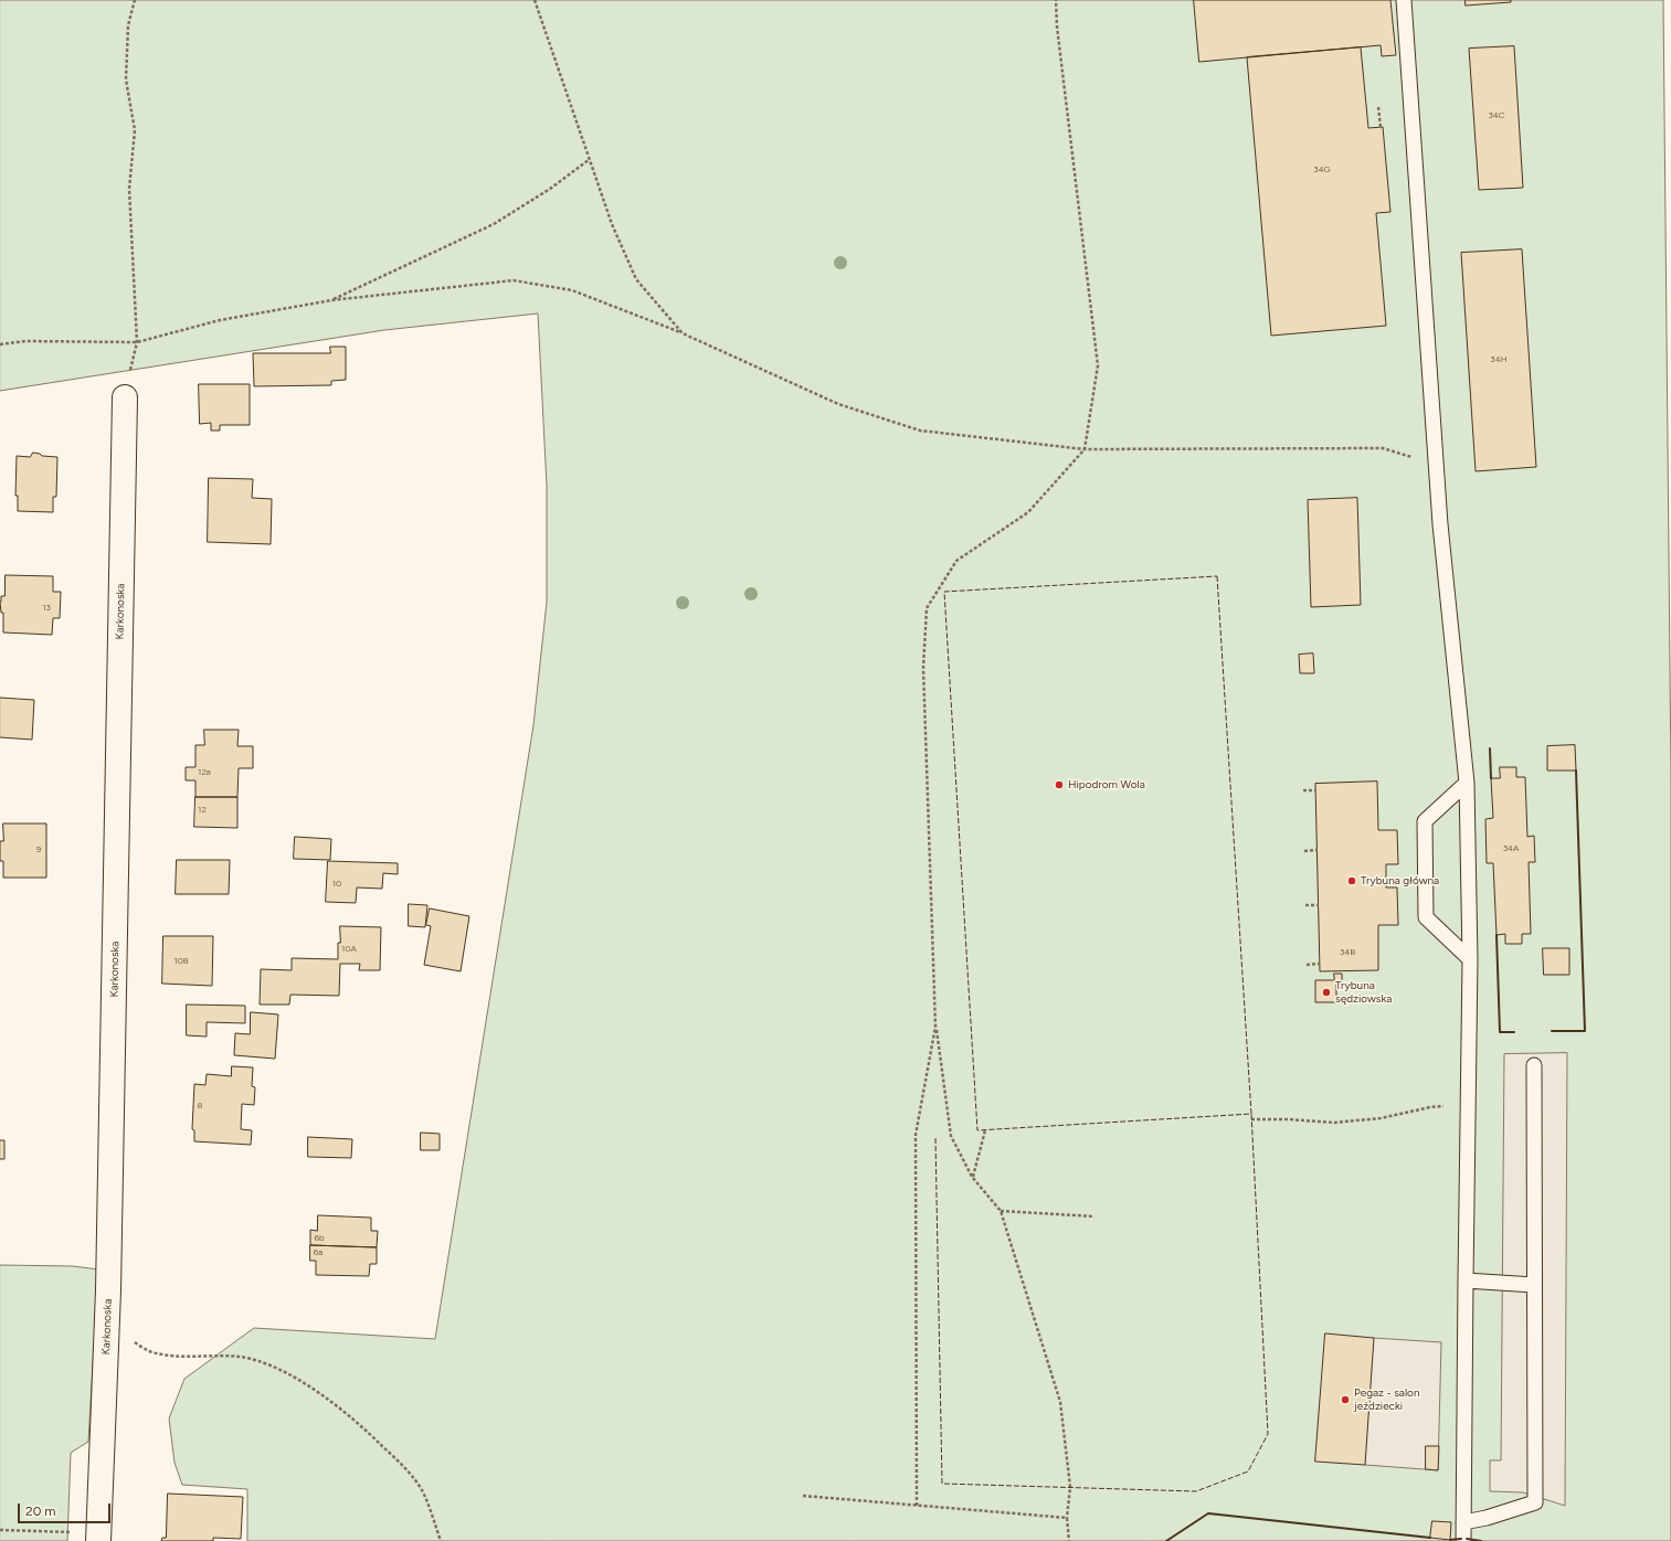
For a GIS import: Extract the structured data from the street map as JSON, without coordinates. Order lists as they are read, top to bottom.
{
  "streets": {
    "street": ["Karkonoska"]
  },
  "places": [
    "Hipodrom Wola",
    "Trybuna główna",
    "Trybuna sędziowska",
    "Pegaz - salon jeździecki"
  ],
  "house_numbers": [
    "34C",
    "34G",
    "34H",
    "13",
    "12a",
    "12",
    "34A",
    "9",
    "10",
    "10A",
    "34B",
    "10B",
    "8",
    "6b",
    "6a"
  ],
  "scale_bar": "20 m"
}
